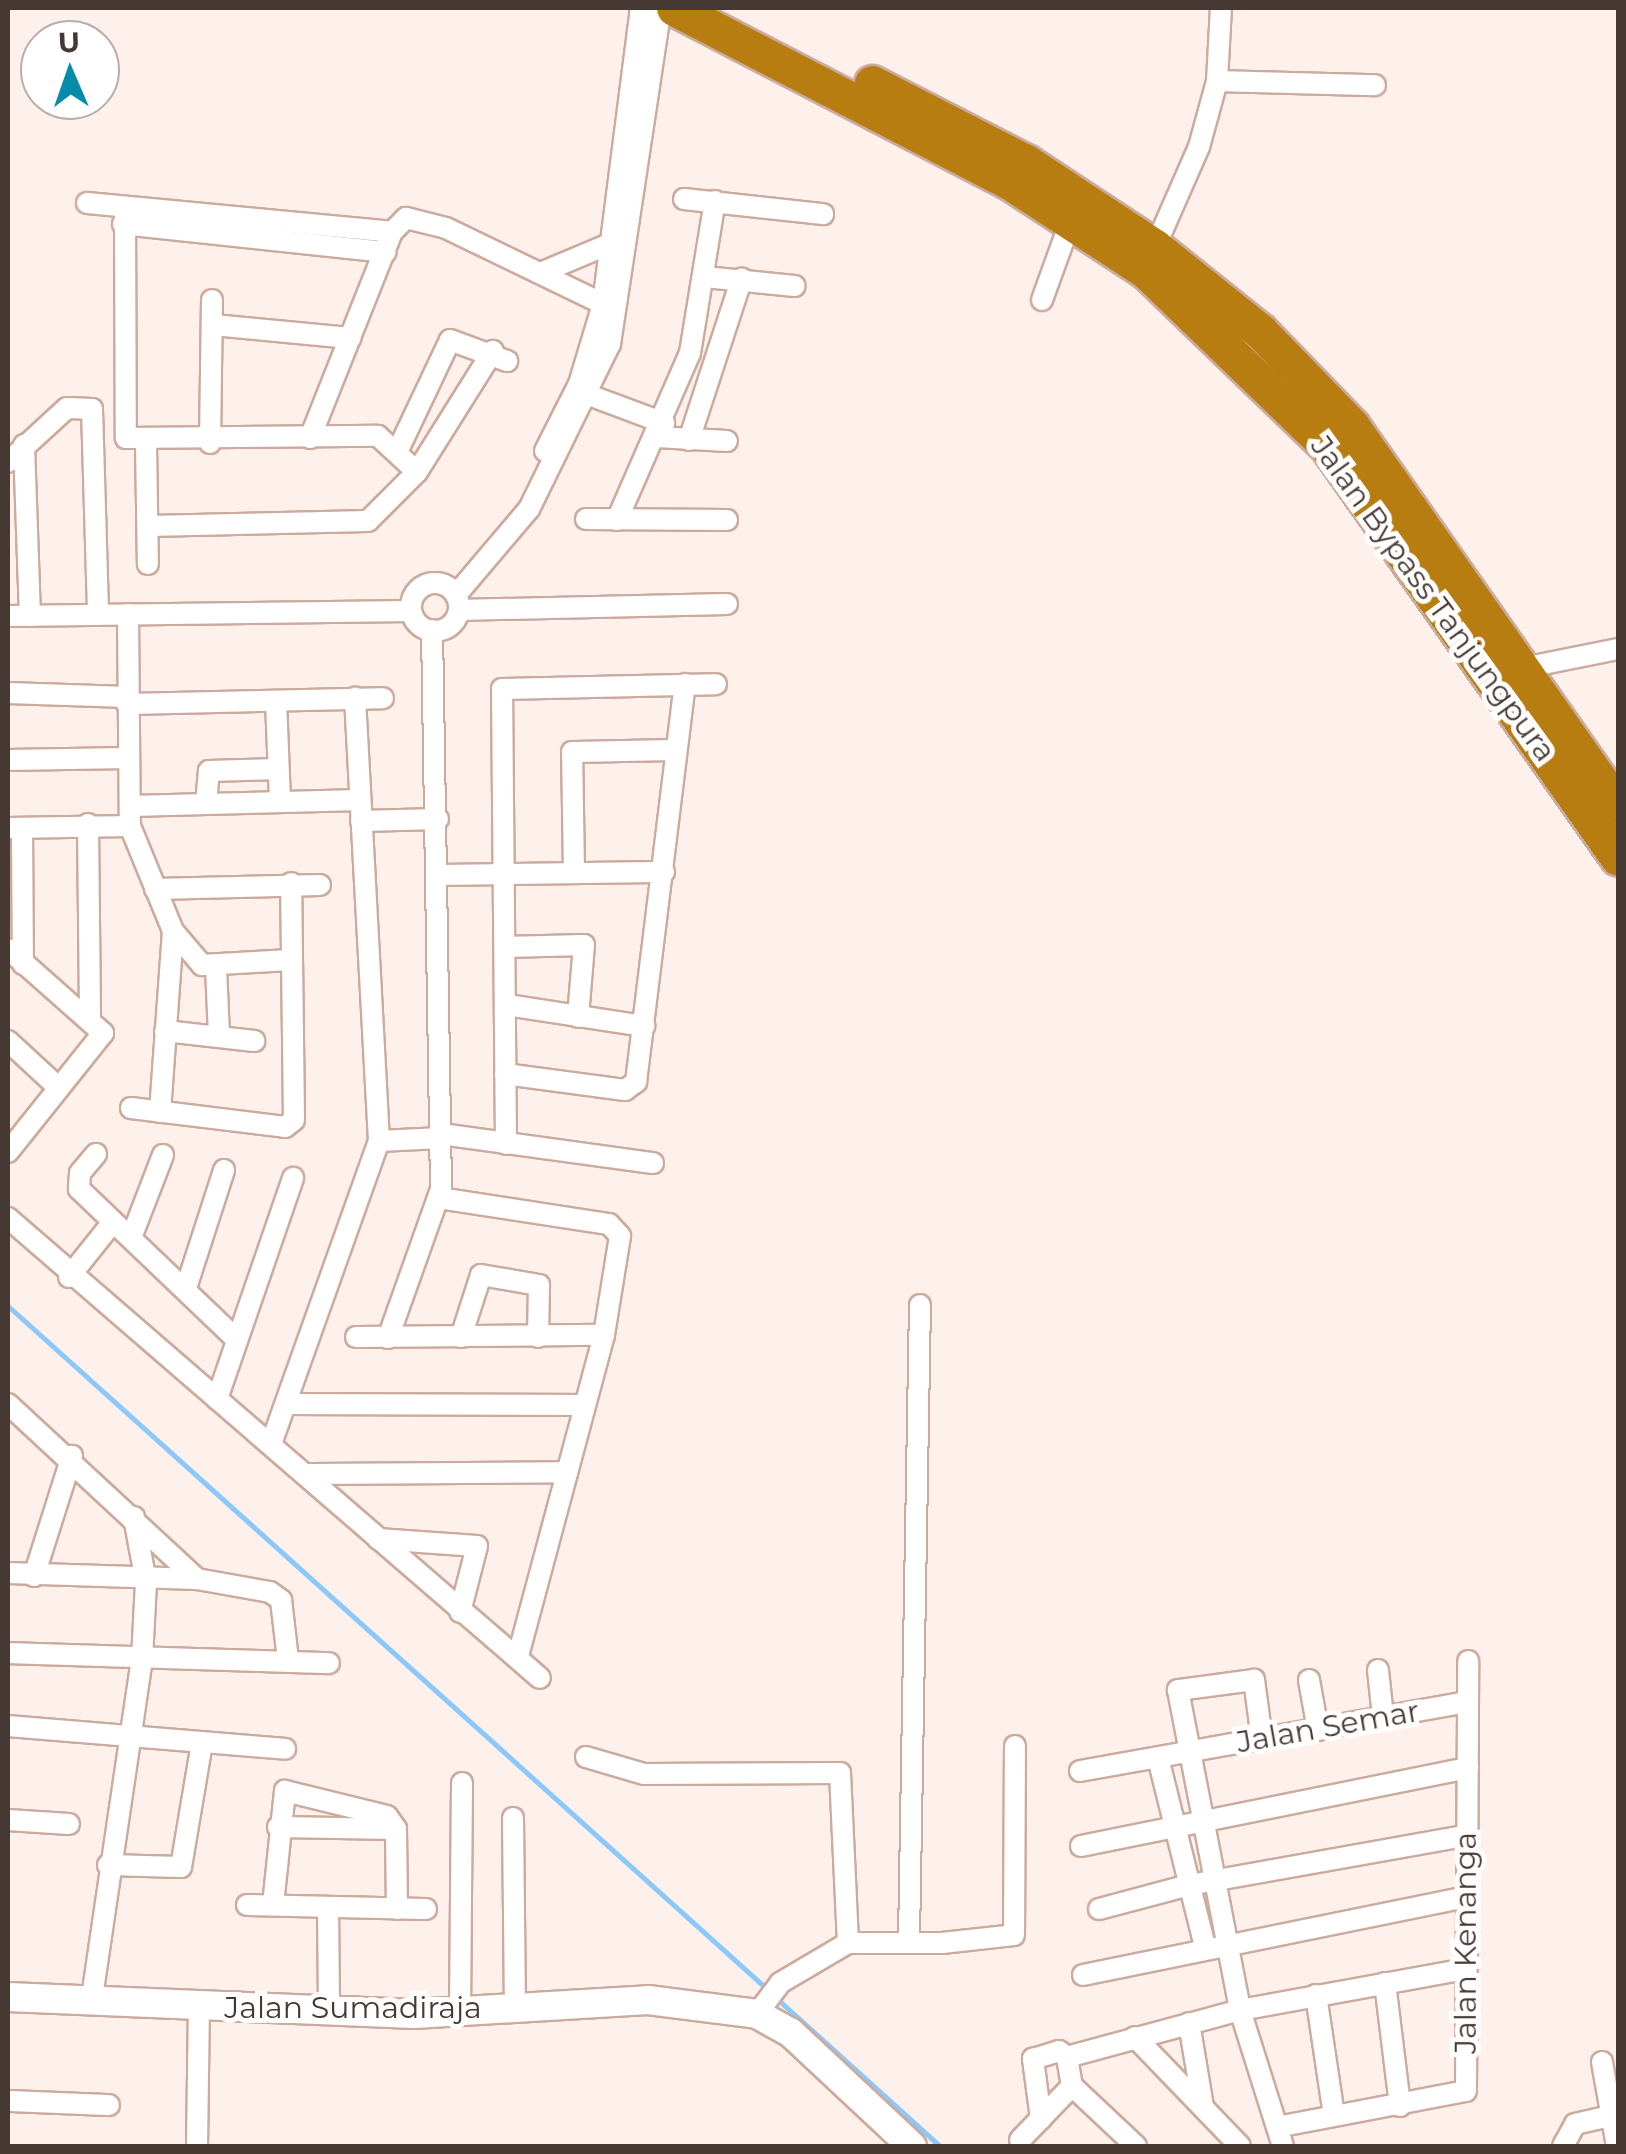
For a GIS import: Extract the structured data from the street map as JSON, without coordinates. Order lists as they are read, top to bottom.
{
  "streets": {
    "highway": ["Jalan Bypass Tanjungpura"],
    "street": ["Jalan Semar", "Jalan Kenanga", "Jalan Sumadiraja"]
  },
  "crossings": [
    ["Jalan Semar", "Jalan Kenanga"]
  ],
  "north": "top"
}
